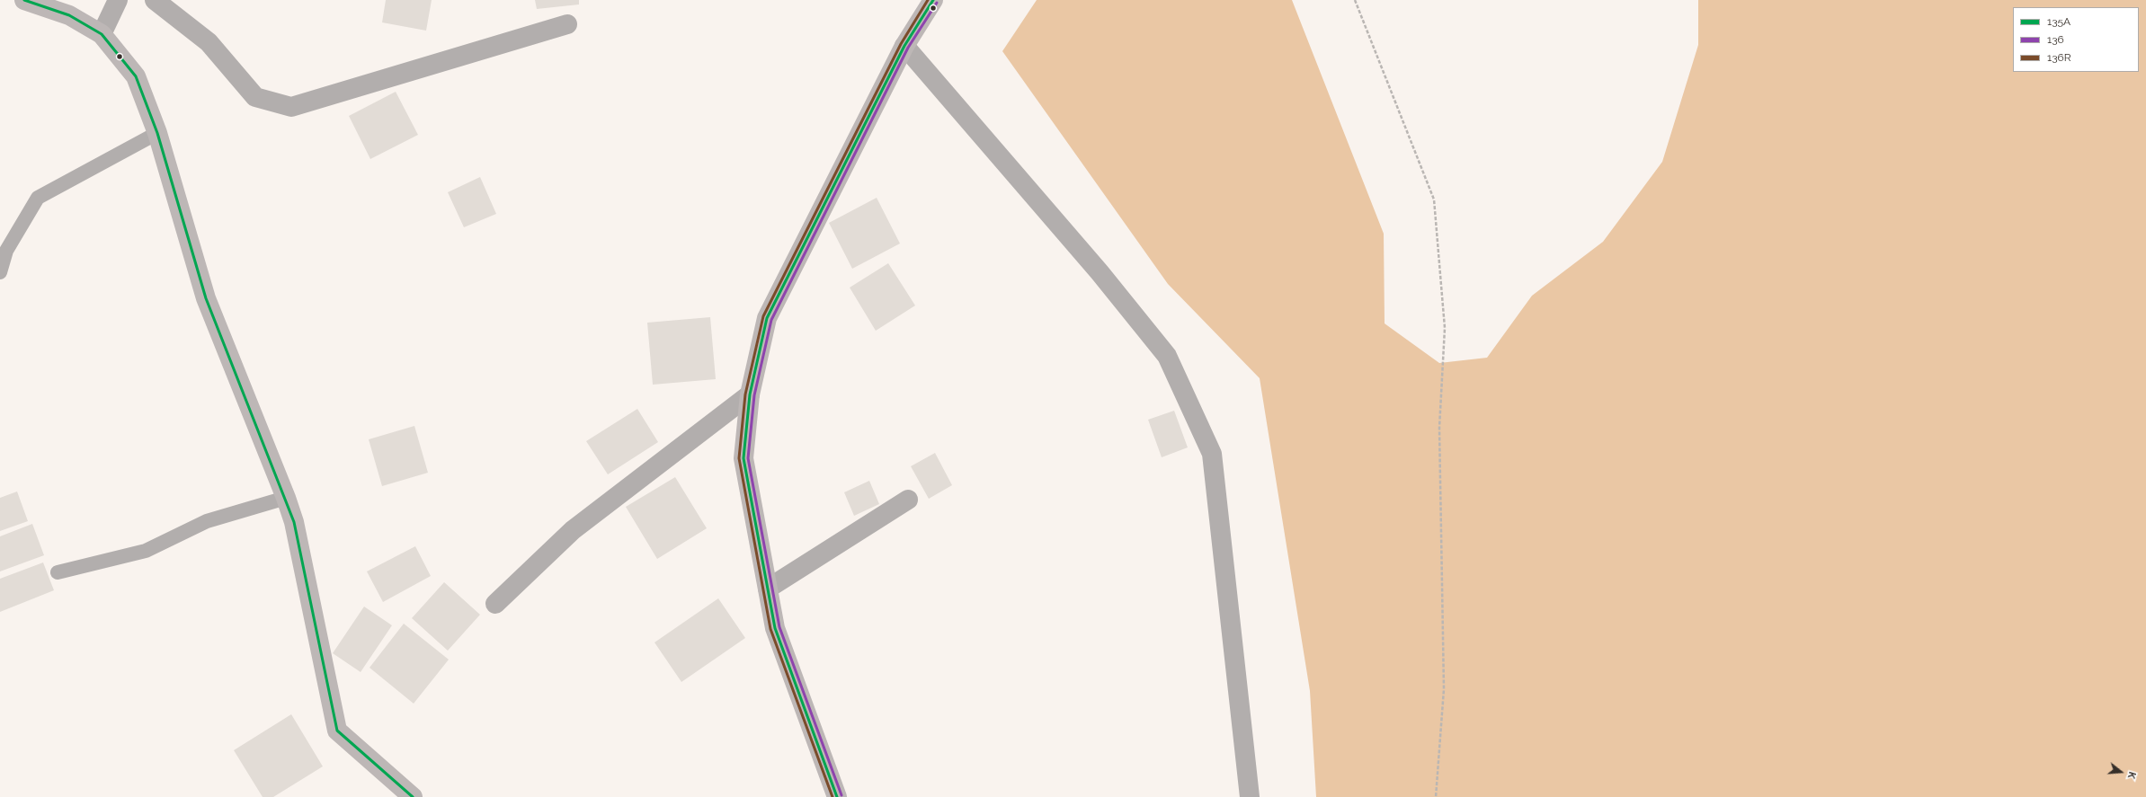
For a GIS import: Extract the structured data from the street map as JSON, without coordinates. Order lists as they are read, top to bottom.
{
  "lines": ["transit line 135A", "transit line 136R", "transit line 136"],
  "legend": ["135A", "136", "136R"],
  "north": "right"
}
